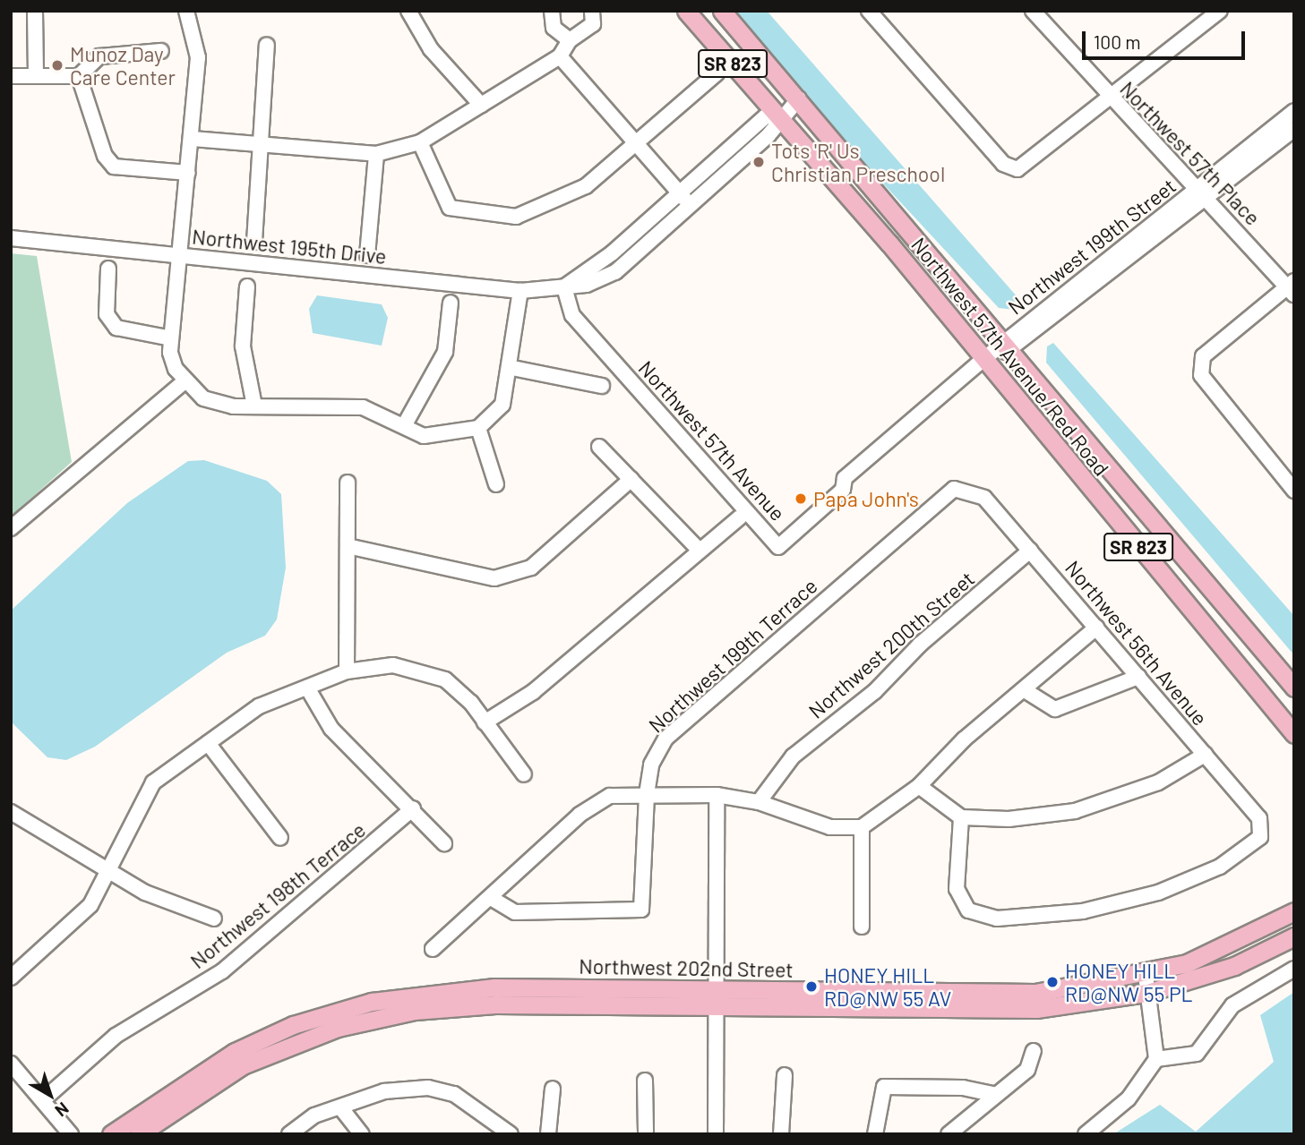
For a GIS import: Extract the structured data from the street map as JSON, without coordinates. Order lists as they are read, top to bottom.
{
  "streets": {
    "main road": ["SR 823", "Northwest 57th Avenue/Red Road", "Northwest 202nd Street"],
    "street": [
      "Northwest 57th Place",
      "Northwest 195th Drive",
      "Northwest 199th Street",
      "Northwest 57th Avenue",
      "Northwest 56th Avenue",
      "Northwest 200th Street",
      "Northwest 199th Terrace",
      "Northwest 198th Terrace"
    ]
  },
  "crossings": [
    ["Northwest 57th Place", "Northwest 199th Street"],
    ["Northwest 195th Drive", "Northwest 57th Avenue/Red Road"],
    ["Northwest 195th Drive", "Northwest 57th Avenue"],
    ["Northwest 199th Street", "Northwest 57th Avenue/Red Road"],
    ["Northwest 199th Street", "Northwest 57th Avenue"],
    ["Northwest 57th Avenue/Red Road", "Northwest 57th Avenue"],
    ["Northwest 56th Avenue", "Northwest 200th Street"],
    ["Northwest 56th Avenue", "Northwest 199th Terrace"]
  ],
  "places": [
    "Munoz Day Care Center",
    "Tots 'R' Us Christian Preschool",
    "Papa John's",
    "HONEY HILL RD@NW 55 PL",
    "HONEY HILL RD@NW 55 AV"
  ],
  "scale_bar": "100 m",
  "north": "bottom right"
}
